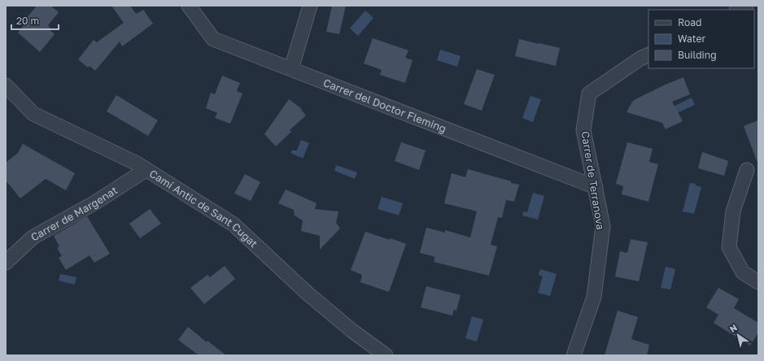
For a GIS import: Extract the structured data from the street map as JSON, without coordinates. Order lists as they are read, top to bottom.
{
  "streets": {
    "street": [
      "Carrer del Doctor Fleming",
      "Carrer de Terranova",
      "Camí Antic de Sant Cugat",
      "Carrer de Margenat"
    ]
  },
  "crossings": [
    ["Carrer del Doctor Fleming", "Carrer de Terranova"],
    ["Camí Antic de Sant Cugat", "Carrer de Margenat"]
  ],
  "legend": ["Road", "Water", "Building"],
  "scale_bar": "20 m",
  "north": "top left"
}
